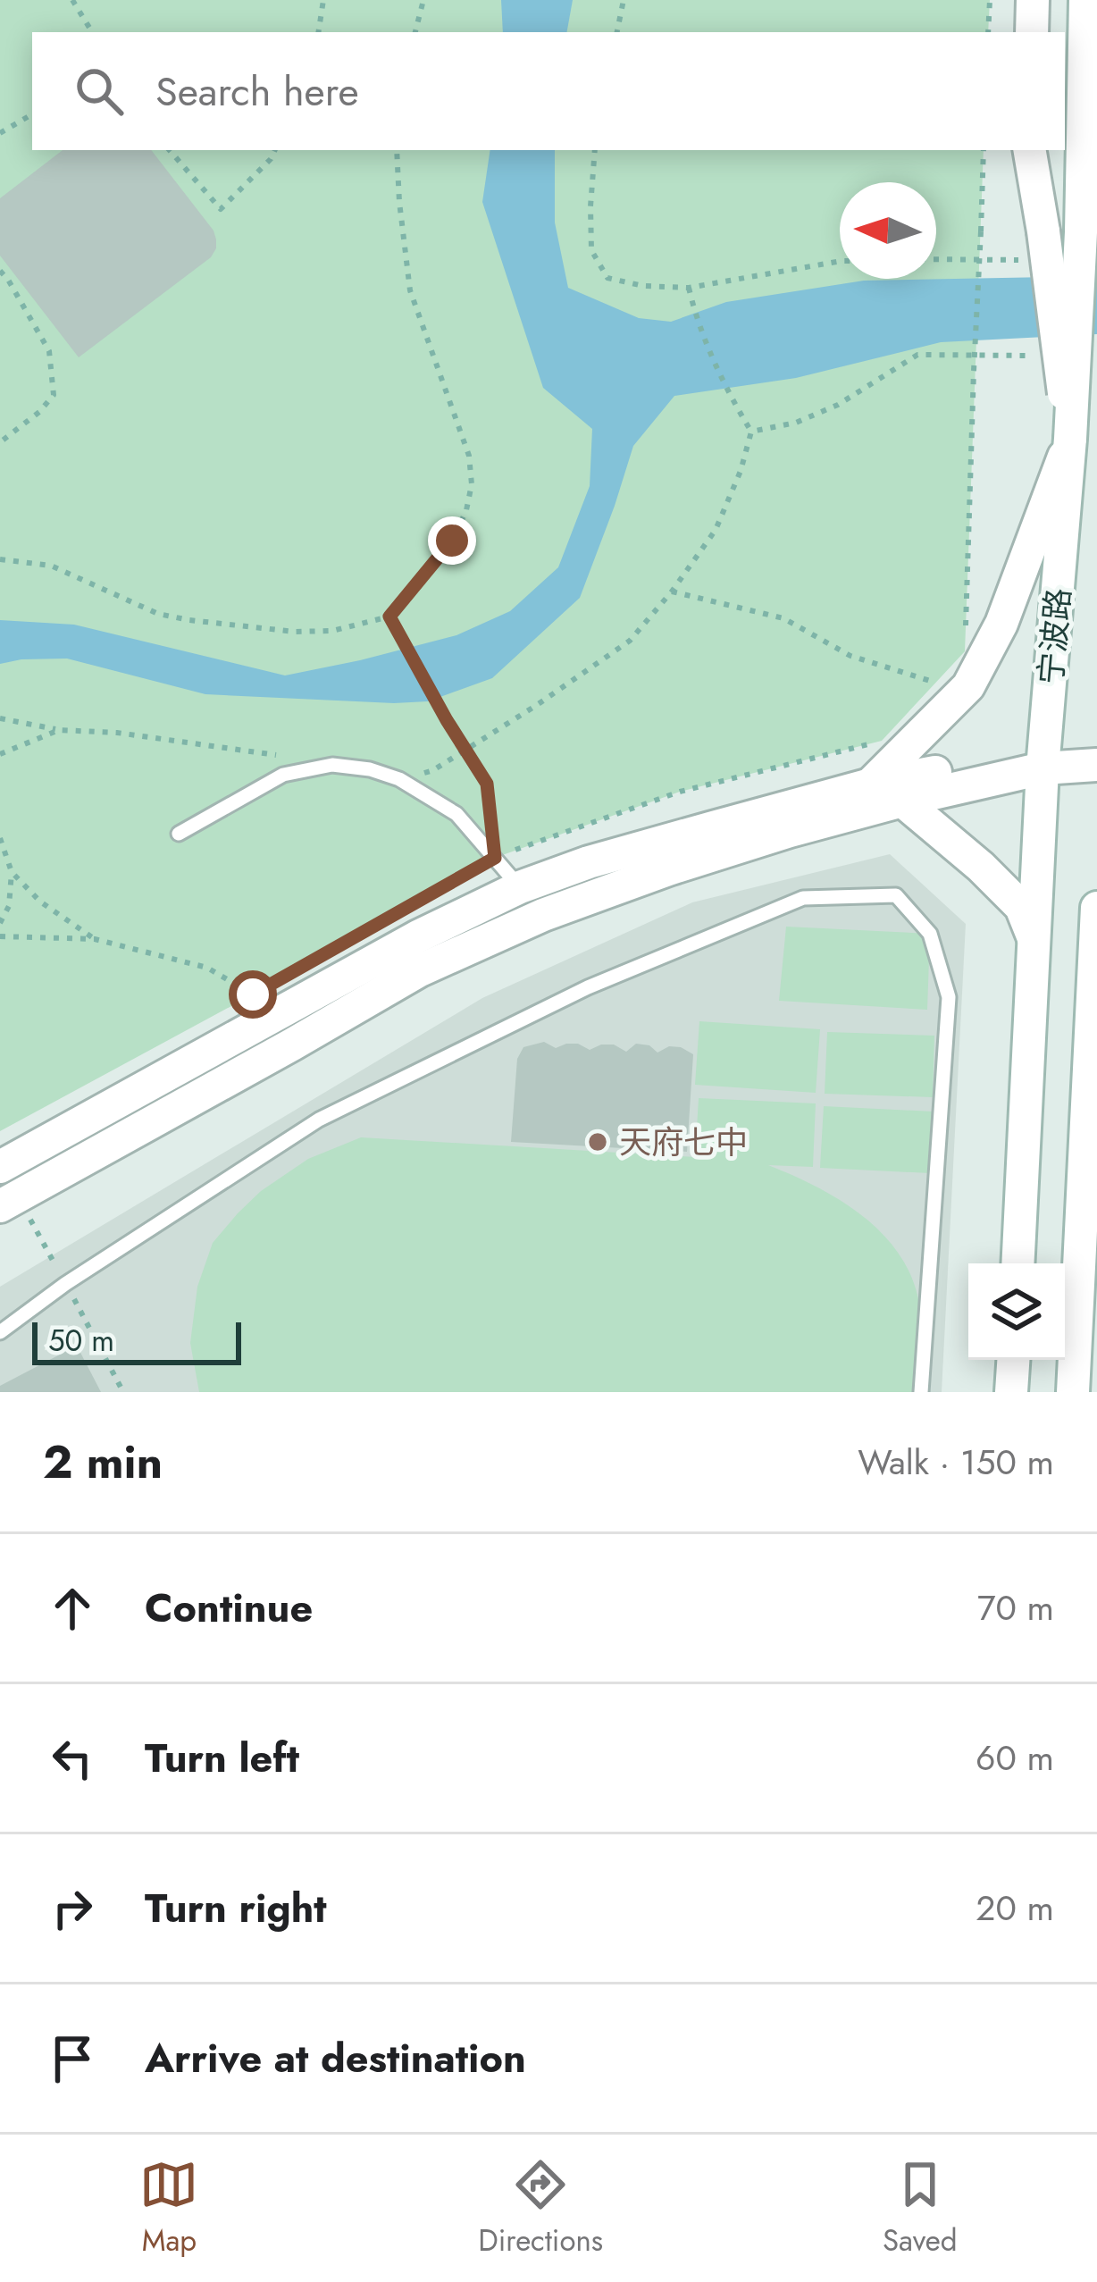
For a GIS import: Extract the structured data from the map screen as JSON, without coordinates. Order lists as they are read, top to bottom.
{
  "streets": {
    "street": ["宁波路"]
  },
  "places": ["天府七中"],
  "scale_bar": "50 m",
  "north": "left",
  "page": {
    "search": "Search here",
    "scale": "50 m",
    "heading": ["2 min", "Walk · 150 m"],
    "list": [
      ["Continue", "70 m"],
      ["Turn left", "60 m"],
      ["Turn right", "20 m"],
      "Arrive at destination"
    ],
    "nav": ["Map", "Directions", "Saved"]
  }
}
